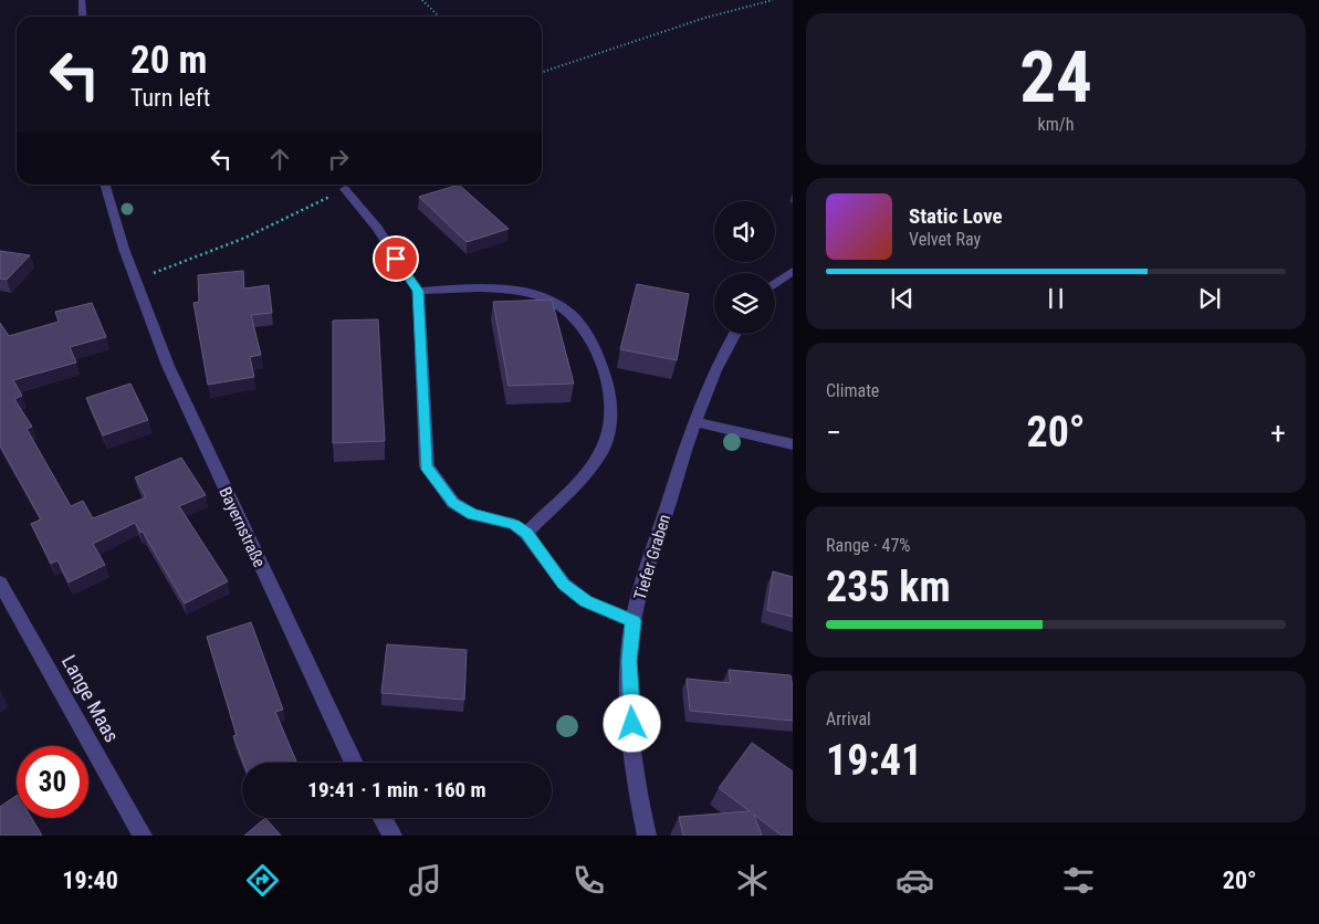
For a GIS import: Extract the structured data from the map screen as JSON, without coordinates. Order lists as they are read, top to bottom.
{
  "streets": {
    "street": ["Bayernstraße", "Tiefer Graben", "Lange Maas"]
  },
  "page": {
    "tile": [
      ["24", "km/h"],
      "Climate",
      ["Range · 47%", "235 km"],
      ["Arrival", "19:41"]
    ],
    "turn": ["20 m", "Turn left"],
    "song": ["Static Love", "Velvet Ray"],
    "heat": ["−", "20°", "+"],
    "limit": "30",
    "trip": "19:41 · 1 min · 160 m",
    "tabs": ["19:40", "20°"]
  }
}
